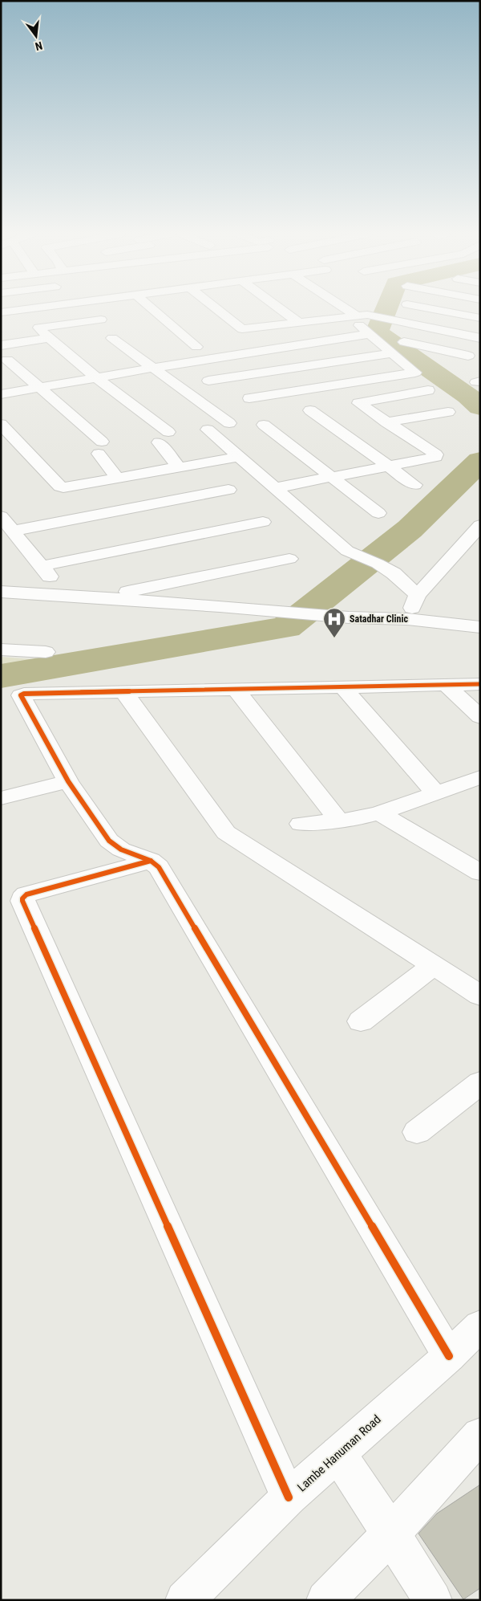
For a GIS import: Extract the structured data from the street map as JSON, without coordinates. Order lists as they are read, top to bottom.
{
  "streets": {
    "street": ["Lambe Hanuman Road"]
  },
  "places": {
    "hospital": ["Satadhar Clinic"]
  },
  "north": "bottom"
}
